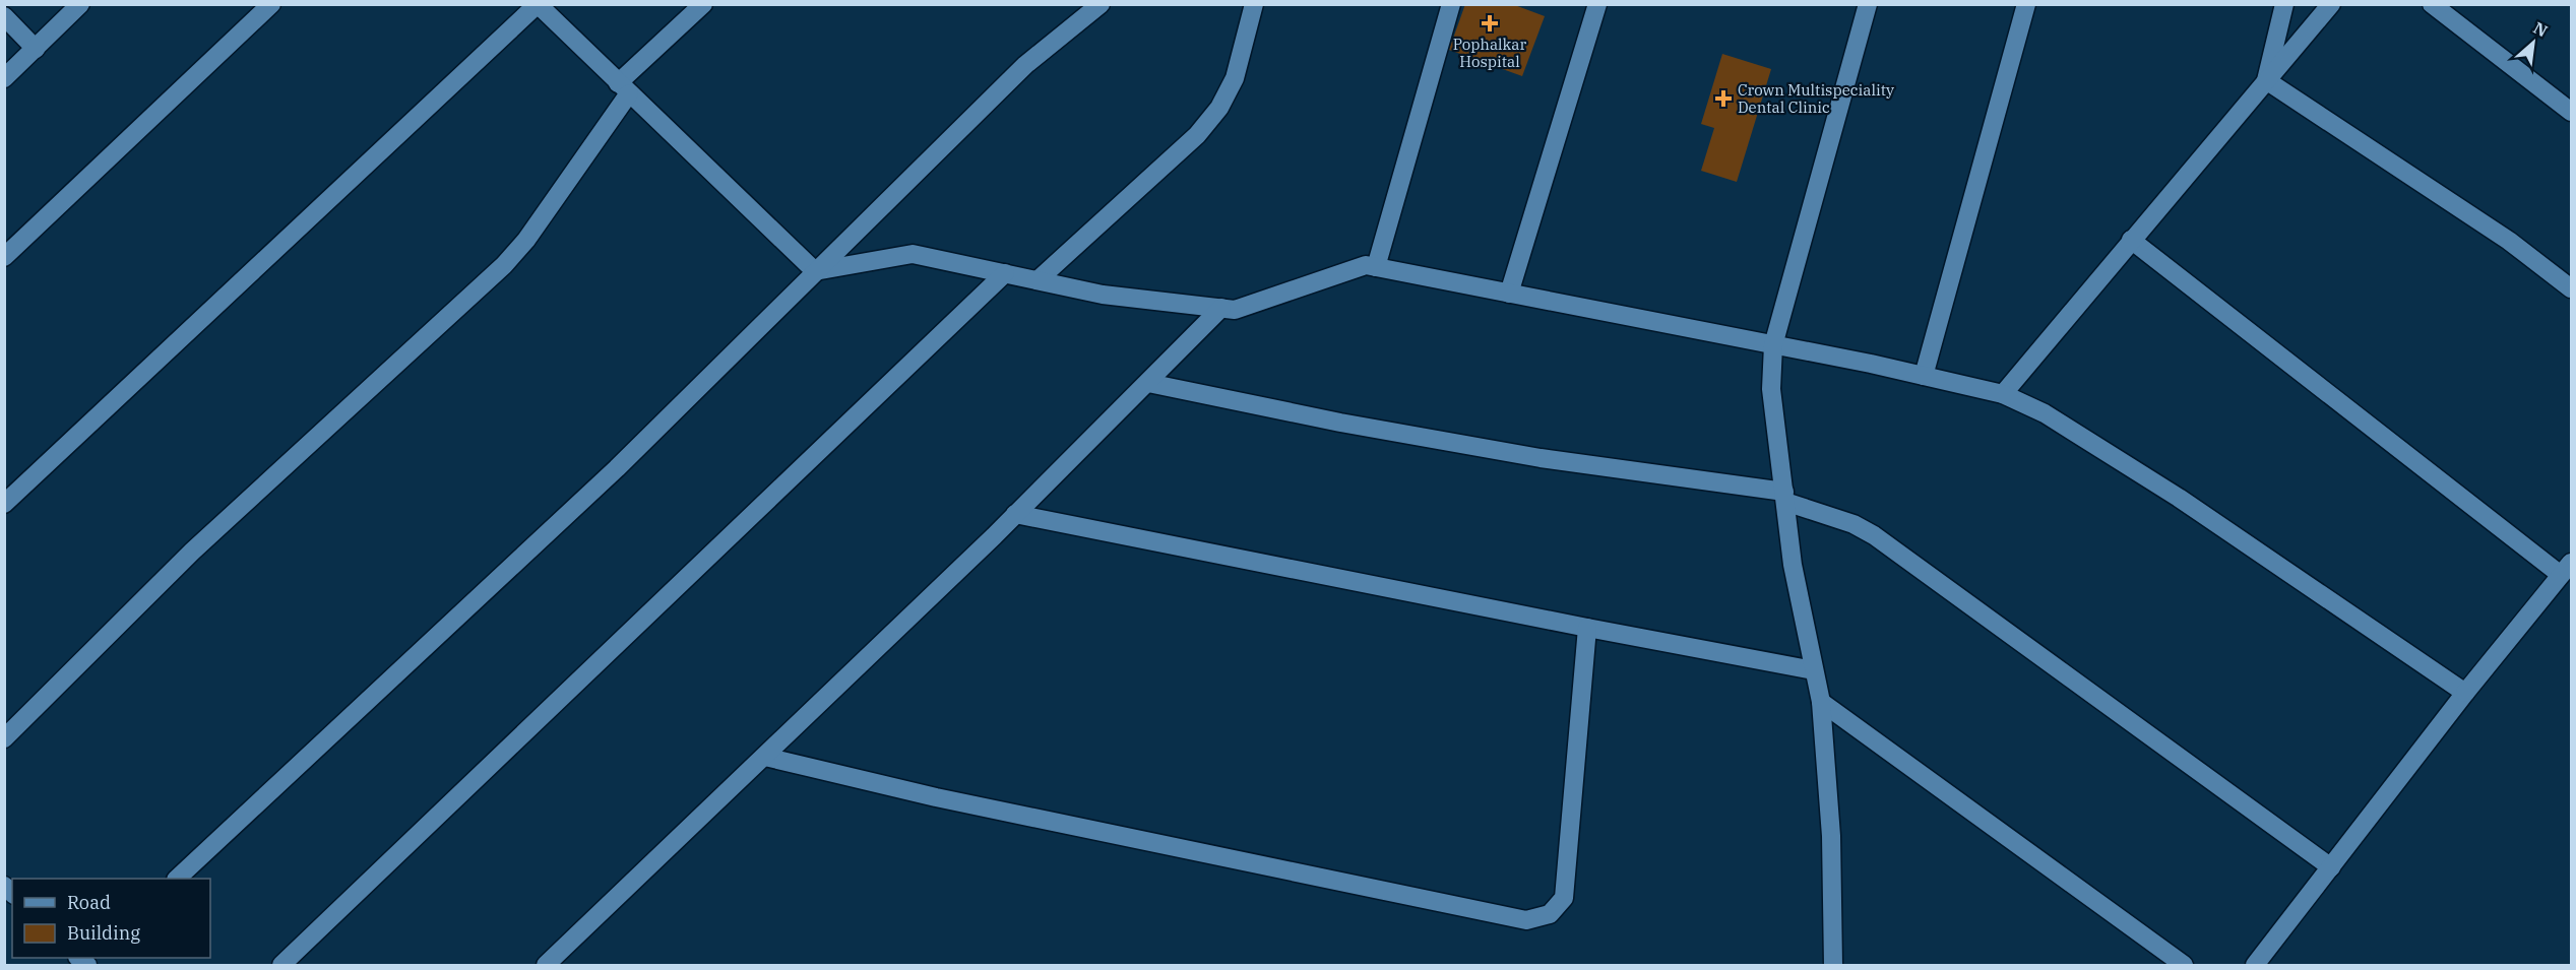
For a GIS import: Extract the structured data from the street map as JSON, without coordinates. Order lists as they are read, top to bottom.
{
  "places": {
    "health": ["Pophalkar Hospital", "Crown Multispeciality Dental Clinic"]
  },
  "legend": ["Road", "Building"],
  "north": "top right"
}
